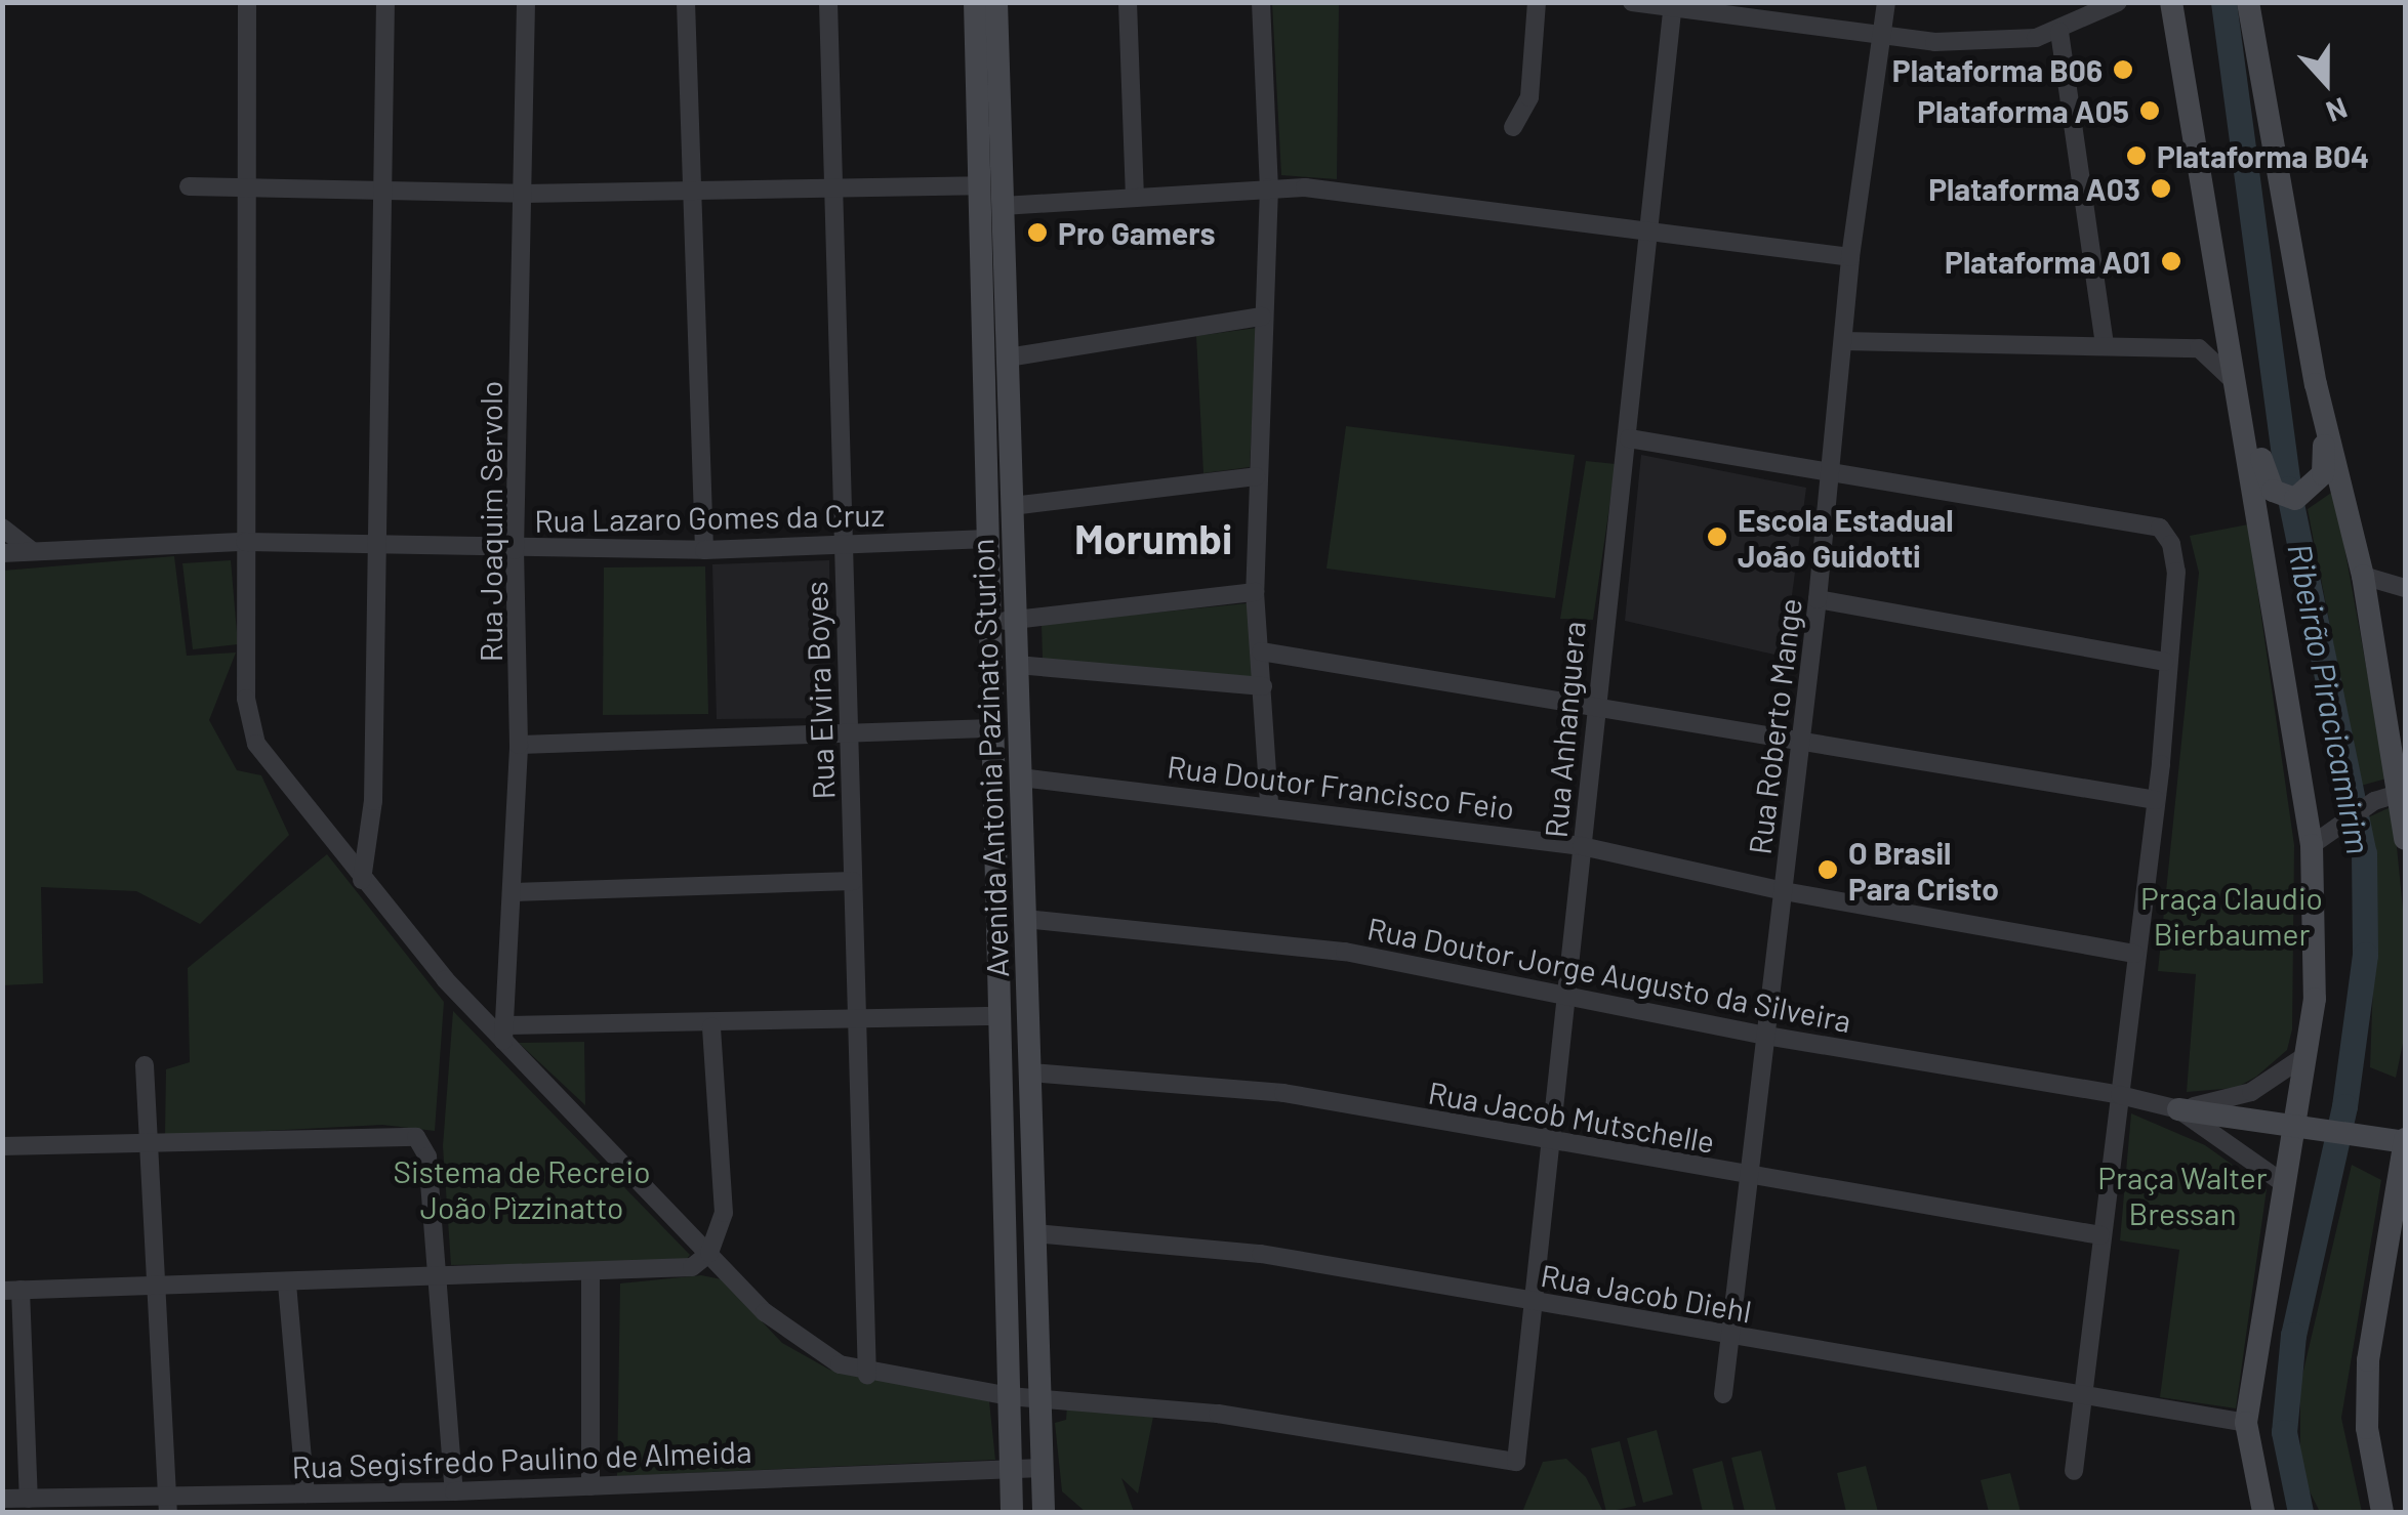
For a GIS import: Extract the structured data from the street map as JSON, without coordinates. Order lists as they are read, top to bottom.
{
  "streets": {
    "main road": ["Avenida Antonia Pazinato Sturion"],
    "street": [
      "Rua Lazaro Gomes da Cruz",
      "Rua Joaquim Servolo",
      "Rua Elvira Boyes",
      "Rua Roberto Mange",
      "Rua Anhanguera",
      "Rua Doutor Francisco Feio",
      "Rua Doutor Jorge Augusto da Silveira",
      "Rua Jacob Mutschelle",
      "Rua Jacob Diehl",
      "Rua Segisfredo Paulino de Almeida"
    ]
  },
  "crossings": [
    ["Rua Lazaro Gomes da Cruz", "Rua Joaquim Servolo"],
    ["Rua Lazaro Gomes da Cruz", "Rua Elvira Boyes"],
    ["Rua Lazaro Gomes da Cruz", "Avenida Antonia Pazinato Sturion"],
    ["Rua Roberto Mange", "Rua Doutor Francisco Feio"],
    ["Rua Roberto Mange", "Rua Doutor Jorge Augusto da Silveira"],
    ["Rua Roberto Mange", "Rua Jacob Mutschelle"],
    ["Rua Roberto Mange", "Rua Jacob Diehl"],
    ["Rua Anhanguera", "Avenida Antonia Pazinato Sturion"],
    ["Rua Anhanguera", "Rua Doutor Francisco Feio"],
    ["Rua Anhanguera", "Rua Doutor Jorge Augusto da Silveira"],
    ["Rua Anhanguera", "Rua Jacob Mutschelle"],
    ["Rua Anhanguera", "Rua Jacob Diehl"],
    ["Avenida Antonia Pazinato Sturion", "Rua Doutor Francisco Feio"],
    ["Avenida Antonia Pazinato Sturion", "Rua Doutor Jorge Augusto da Silveira"],
    ["Avenida Antonia Pazinato Sturion", "Rua Jacob Mutschelle"],
    ["Avenida Antonia Pazinato Sturion", "Rua Jacob Diehl"],
    ["Avenida Antonia Pazinato Sturion", "Rua Segisfredo Paulino de Almeida"]
  ],
  "districts": ["Morumbi"],
  "water": ["Ribeirão Piracicamirim"],
  "parks": ["Praça Claudio Bierbaumer", "Sistema de Recreio João Pìzzinatto", "Praça Walter Bressan"],
  "places": [
    "Plataforma B06",
    "Plataforma A05",
    "Plataforma B04",
    "Plataforma A03",
    "Pro Gamers",
    "Plataforma A01",
    "Escola Estadual João Guidotti",
    "O Brasil Para Cristo"
  ],
  "north": "bottom"
}
